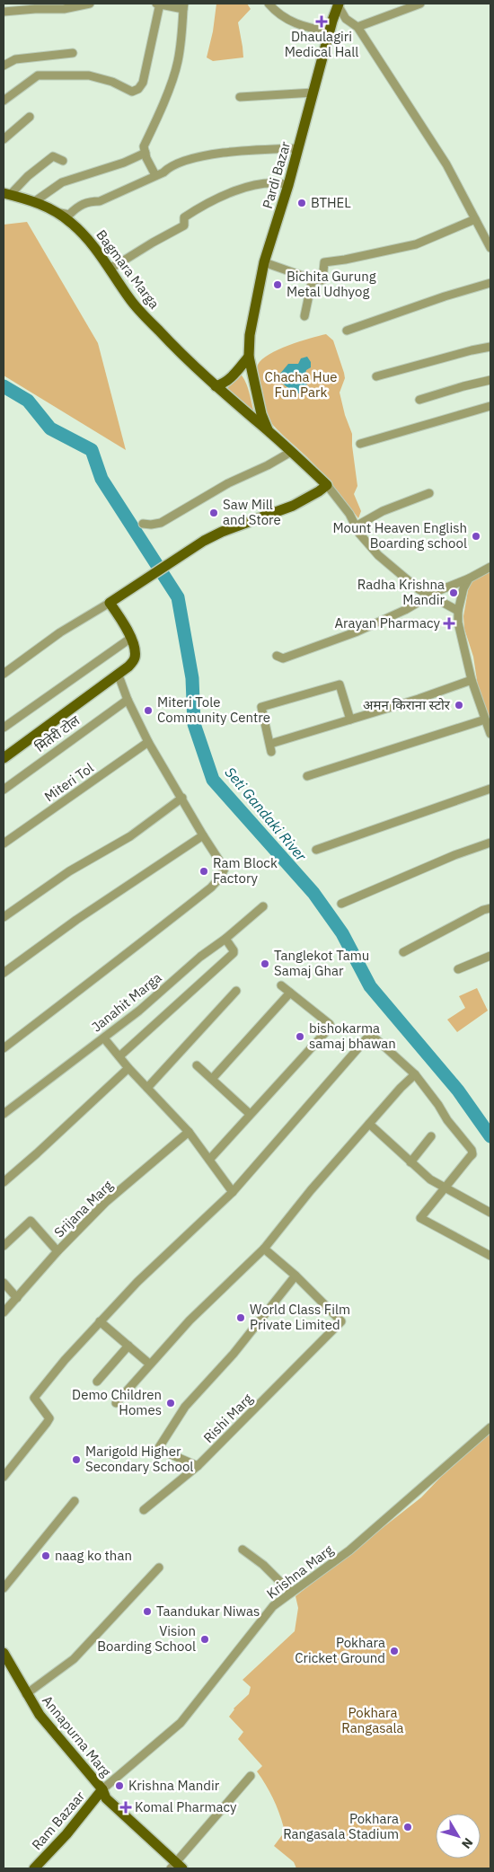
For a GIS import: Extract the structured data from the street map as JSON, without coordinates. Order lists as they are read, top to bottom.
{
  "streets": {
    "main road": [
      "Pardi Bazar",
      "Bagmara Marga",
      "मितेरी टोल",
      "Annapurna Marg",
      "Ram Bazaar"
    ],
    "street": [
      "Miteri Tol",
      "Janahit Marga",
      "Srijana Marg",
      "Rishi Marg",
      "Krishna Marg"
    ]
  },
  "crossings": [
    ["Pardi Bazar", "Bagmara Marga"],
    ["Krishna Marg", "Annapurna Marg"],
    ["Krishna Marg", "Ram Bazaar"],
    ["Annapurna Marg", "Ram Bazaar"]
  ],
  "water": ["Seti Gandaki River"],
  "parks": ["Chacha Hue Fun Park", "Pokhara Rangasala"],
  "places": {
    "health": ["Dhaulagiri Medical Hall", "Arayan Pharmacy", "Komal Pharmacy"],
    "other": [
      "BTHEL",
      "Bichita Gurung Metal Udhyog",
      "Saw Mill and Store",
      "Mount Heaven English Boarding school",
      "Radha Krishna Mandir",
      "अमन किराना स्टोर",
      "Miteri Tole Community Centre",
      "Ram Block Factory",
      "Tanglekot Tamu Samaj Ghar",
      "bishokarma samaj bhawan",
      "World Class Film Private Limited",
      "Demo Children Homes",
      "Marigold Higher Secondary School",
      "naag ko than",
      "Taandukar Niwas",
      "Vision Boarding School",
      "Pokhara Cricket Ground",
      "Krishna Mandir",
      "Pokhara Rangasala Stadium"
    ]
  },
  "north": "bottom right"
}
